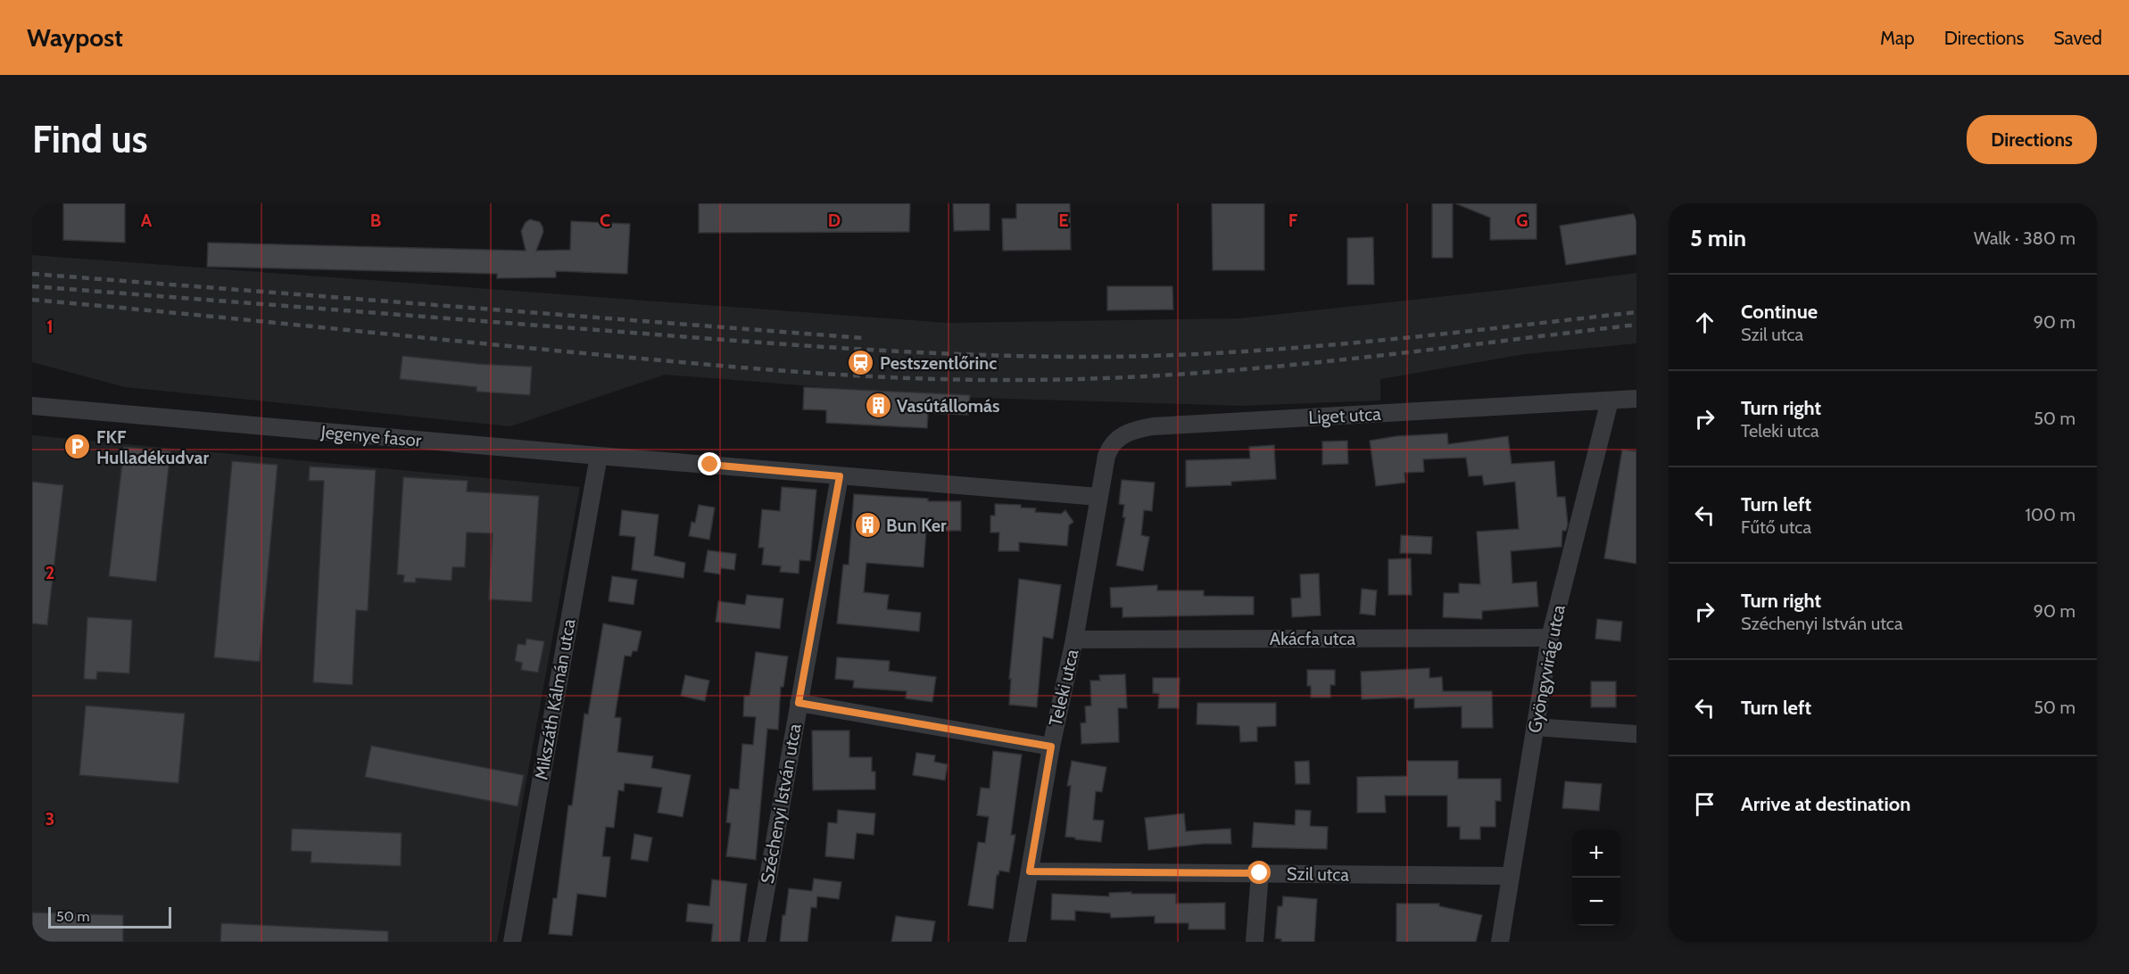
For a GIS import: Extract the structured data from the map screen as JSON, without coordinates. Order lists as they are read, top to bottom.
{
  "streets": {
    "street": [
      "Liget utca",
      "Jegenye fasor",
      "Akácfa utca",
      "Gyöngyvirág utca",
      "Teleki utca",
      "Mikszáth Kálmán utca",
      "Széchenyi István utca",
      "Szil utca"
    ]
  },
  "crossings": [
    ["Liget utca", "Jegenye fasor"],
    ["Liget utca", "Gyöngyvirág utca"],
    ["Liget utca", "Teleki utca"],
    ["Jegenye fasor", "Teleki utca"],
    ["Jegenye fasor", "Mikszáth Kálmán utca"],
    ["Jegenye fasor", "Széchenyi István utca"],
    ["Akácfa utca", "Gyöngyvirág utca"],
    ["Akácfa utca", "Teleki utca"],
    ["Gyöngyvirág utca", "Szil utca"],
    ["Teleki utca", "Szil utca"]
  ],
  "places": {
    "station": ["Pestszentlőrinc"],
    "building": ["Vasútállomás", "Bun Ker"],
    "parking": ["FKF Hulladékudvar"]
  },
  "scale_bar": "50 m",
  "page": {
    "header": "Waypost",
    "nav": ["Map", "Directions", "Saved"],
    "buttons": "Directions",
    "title": "Find us",
    "heading": ["5 min", "Walk · 380 m"],
    "list": [
      ["Continue", "Szil utca", "90 m"],
      ["Turn right", "Teleki utca", "50 m"],
      ["Turn left", "Fűtő utca", "100 m"],
      ["Turn right", "Széchenyi István utca", "90 m"],
      ["Turn left", "50 m"],
      "Arrive at destination"
    ],
    "map_buttons": ["+", "−"],
    "scale": "50 m"
  },
  "grid": {
    "columns": [
      "A",
      "B",
      "C",
      "D",
      "E",
      "F",
      "G"
    ],
    "rows": ["1", "2", "3"]
  }
}
